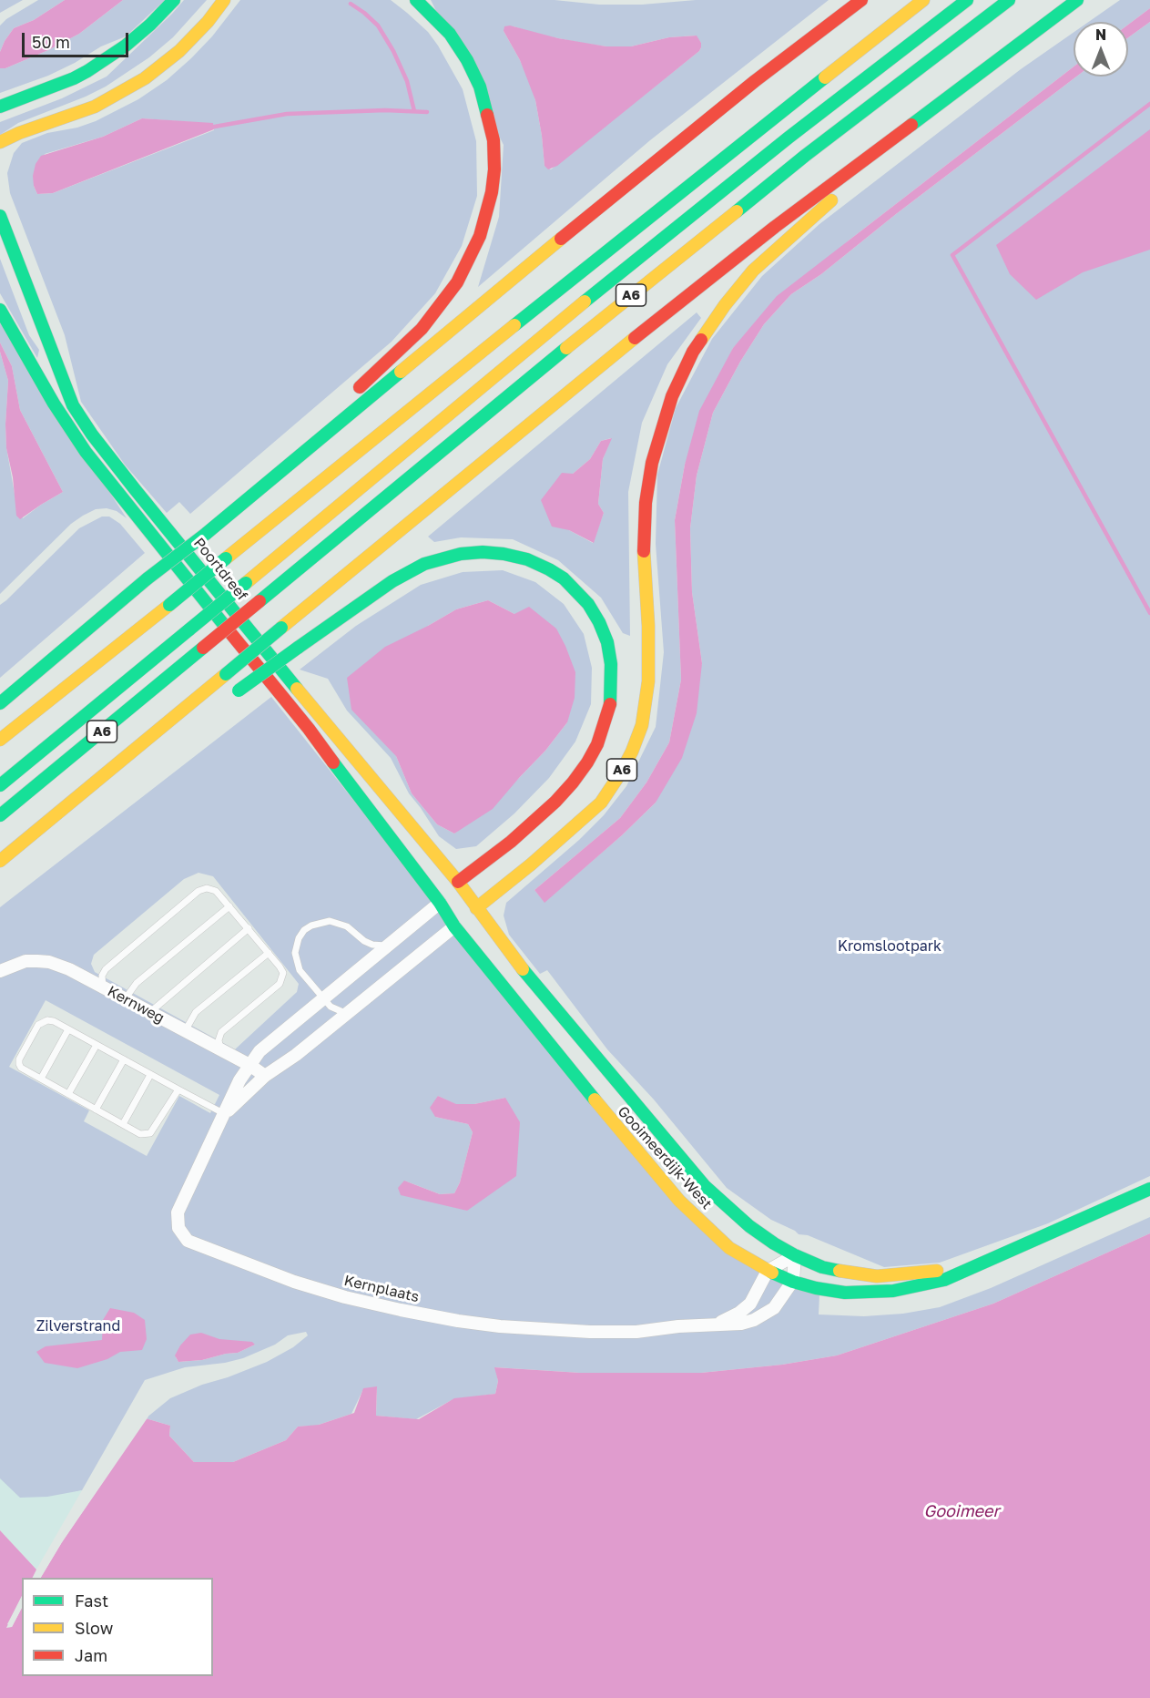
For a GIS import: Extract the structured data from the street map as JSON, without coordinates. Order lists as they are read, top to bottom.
{
  "streets": {
    "main road": [
      "A6",
      "Poortdreef",
      "Gooimeerdijk-West",
      "Kernplaats"
    ],
    "street": ["Kernweg"]
  },
  "crossings": [
    ["A6", "Poortdreef"],
    ["A6", "Gooimeerdijk-West"],
    ["A6", "Kernplaats"],
    ["Poortdreef", "Gooimeerdijk-West"],
    ["Poortdreef", "Kernplaats"],
    ["Kernweg", "Kernplaats"],
    ["Gooimeerdijk-West", "Kernplaats"]
  ],
  "water": ["Gooimeer"],
  "parks": ["Kromslootpark", "Zilverstrand"],
  "legend": ["Fast", "Slow", "Jam"],
  "scale_bar": "50 m",
  "north": "top"
}
